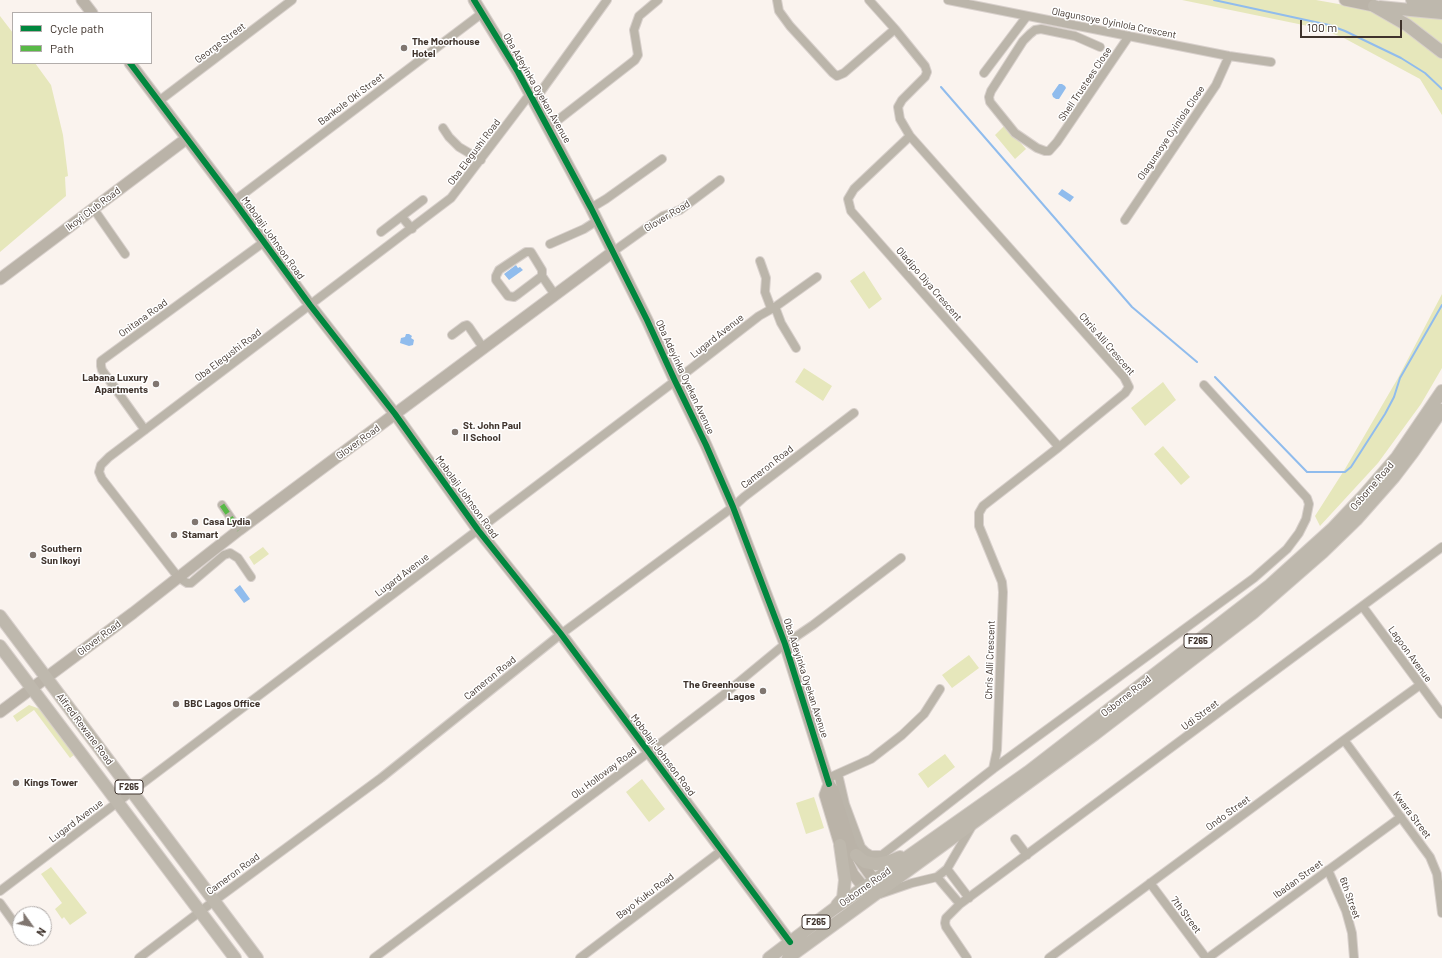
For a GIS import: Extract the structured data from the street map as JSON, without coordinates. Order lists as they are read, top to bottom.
{
  "streets": {
    "main road": [
      "Oba Adeyinka Oyekan Avenue",
      "Ikoyi Club Road",
      "Glover Road",
      "Mobolaji Johnson Road",
      "Osborne Road",
      "F265",
      "Alfred Rewane Road"
    ],
    "street": [
      "Olagunsoye Oyinlola Crescent",
      "George Street",
      "Shell Trustees Close",
      "Bankole Oki Street",
      "Olagunsoye Oyinlola Close",
      "Oba Elegushi Road",
      "Oladipo Diya Crescent",
      "Onitana Road",
      "Lugard Avenue",
      "Chris Alli Crescent",
      "Cameron Road",
      "Lagoon Avenue",
      "Udi Street",
      "Olu Holloway Road",
      "Ondo Street",
      "Kwara Street",
      "Ibadan Street",
      "Bayo Kuku Road",
      "6th Street",
      "7th Street"
    ]
  },
  "crossings": [
    ["Olagunsoye Oyinlola Crescent", "Shell Trustees Close"],
    ["Olagunsoye Oyinlola Crescent", "Olagunsoye Oyinlola Close"],
    ["George Street", "Mobolaji Johnson Road"],
    ["Oba Adeyinka Oyekan Avenue", "Bankole Oki Street"],
    ["Oba Adeyinka Oyekan Avenue", "Oba Elegushi Road"],
    ["Oba Adeyinka Oyekan Avenue", "Glover Road"],
    ["Oba Adeyinka Oyekan Avenue", "Lugard Avenue"],
    ["Oba Adeyinka Oyekan Avenue", "Cameron Road"],
    ["Oba Adeyinka Oyekan Avenue", "Osborne Road"],
    ["Oba Adeyinka Oyekan Avenue", "Olu Holloway Road"],
    ["Bankole Oki Street", "Mobolaji Johnson Road"],
    ["Oba Elegushi Road", "Glover Road"],
    ["Oba Elegushi Road", "Mobolaji Johnson Road"],
    ["Oba Elegushi Road", "Onitana Road"],
    ["Ikoyi Club Road", "Mobolaji Johnson Road"],
    ["Glover Road", "Mobolaji Johnson Road"],
    ["Glover Road", "Alfred Rewane Road"],
    ["Mobolaji Johnson Road", "Onitana Road"],
    ["Mobolaji Johnson Road", "Lugard Avenue"],
    ["Mobolaji Johnson Road", "Cameron Road"],
    ["Mobolaji Johnson Road", "Osborne Road"],
    ["Mobolaji Johnson Road", "Olu Holloway Road"],
    ["Mobolaji Johnson Road", "Bayo Kuku Road"],
    ["Oladipo Diya Crescent", "Chris Alli Crescent"],
    ["Lugard Avenue", "Alfred Rewane Road"],
    ["Cameron Road", "Alfred Rewane Road"],
    ["Lagoon Avenue", "Udi Street"],
    ["Lagoon Avenue", "Ondo Street"],
    ["Ondo Street", "Kwara Street"],
    ["Ondo Street", "7th Street"],
    ["Kwara Street", "Ibadan Street"],
    ["Ibadan Street", "6th Street"],
    ["Ibadan Street", "7th Street"]
  ],
  "places": [
    "The Moorhouse Hotel",
    "Labana Luxury Apartments",
    "St. John Paul II School",
    "Casa Lydia",
    "Stamart",
    "Southern Sun Ikoyi",
    "The Greenhouse Lagos",
    "BBC Lagos Office",
    "Kings Tower"
  ],
  "legend": ["Cycle path", "Path"],
  "scale_bar": "100 m",
  "north": "bottom right"
}
